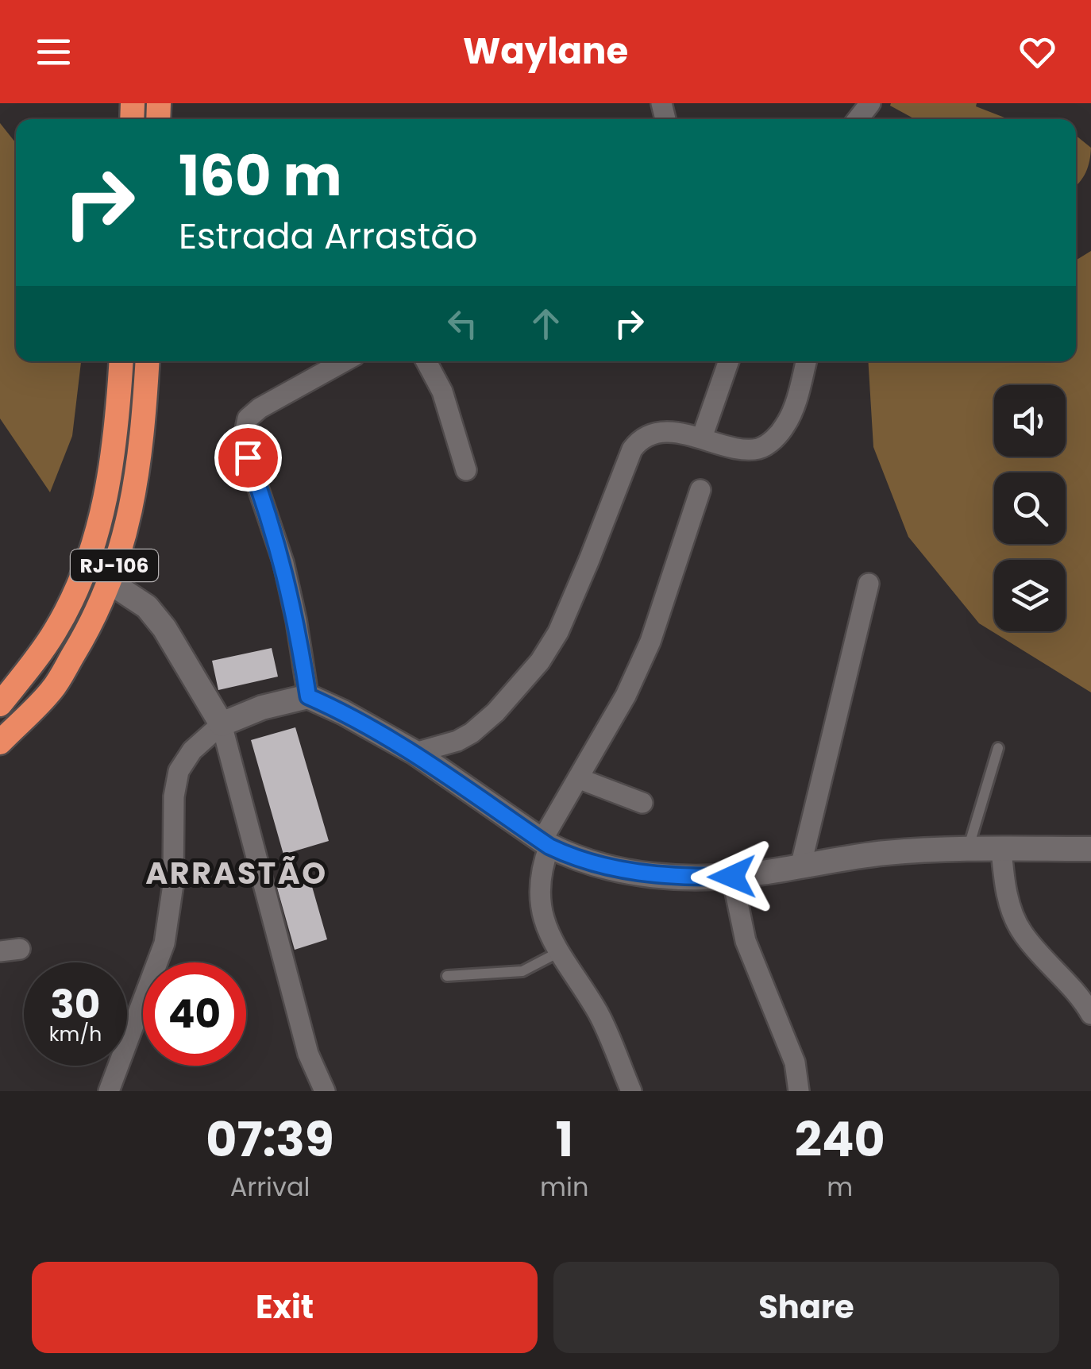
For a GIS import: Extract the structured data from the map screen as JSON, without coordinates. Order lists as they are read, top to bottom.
{
  "streets": {
    "highway": ["RJ-106"]
  },
  "districts": ["ARRASTÃO"],
  "page": {
    "header": "Waylane",
    "turn": ["160 m", "Estrada Arrastão"],
    "speed": "30 km/h",
    "limit": "40",
    "eta": [
      "07:39",
      "Arrival",
      "1",
      "min",
      "240",
      "m"
    ],
    "buttons": ["Exit", "Share"]
  }
}
